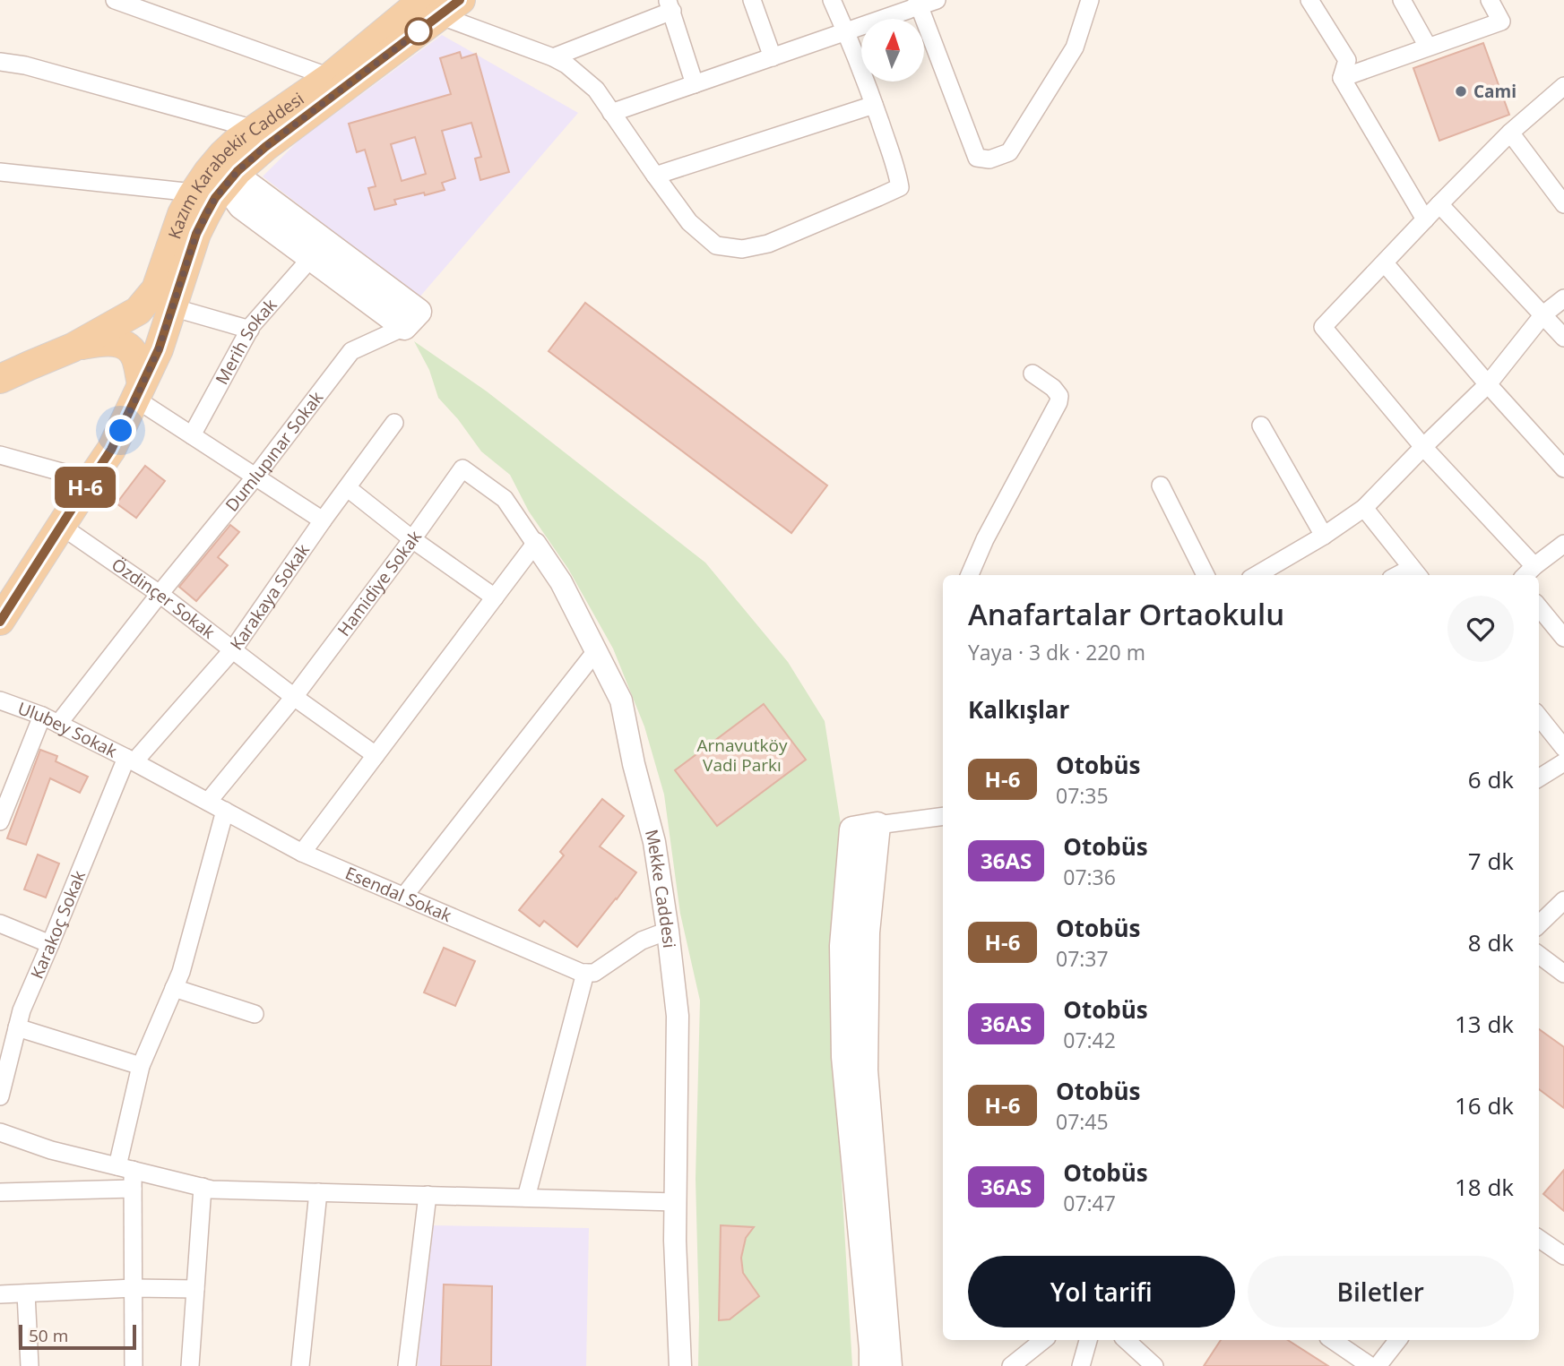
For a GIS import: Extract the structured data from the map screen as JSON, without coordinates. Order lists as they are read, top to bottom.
{
  "streets": {
    "main road": ["Kazım Karabekir Caddesi"],
    "street": [
      "Merih Sokak",
      "Dumlupınar Sokak",
      "Hamidiye Sokak",
      "Karakaya Sokak",
      "Özdinçer Sokak",
      "Ulubey Sokak",
      "Mekke Caddesi",
      "Esendal Sokak",
      "Karakoç Sokak"
    ]
  },
  "crossings": [
    ["Kazım Karabekir Caddesi", "Özdinçer Sokak"],
    ["Dumlupınar Sokak", "Özdinçer Sokak"],
    ["Dumlupınar Sokak", "Ulubey Sokak"],
    ["Hamidiye Sokak", "Özdinçer Sokak"],
    ["Hamidiye Sokak", "Mekke Caddesi"],
    ["Hamidiye Sokak", "Esendal Sokak"],
    ["Karakaya Sokak", "Özdinçer Sokak"],
    ["Karakaya Sokak", "Ulubey Sokak"],
    ["Karakaya Sokak", "Esendal Sokak"],
    ["Karakaya Sokak", "Karakoç Sokak"],
    ["Ulubey Sokak", "Esendal Sokak"],
    ["Ulubey Sokak", "Karakoç Sokak"],
    ["Esendal Sokak", "Karakoç Sokak"]
  ],
  "parks": ["Arnavutköy Vadi Parkı"],
  "places": ["Cami"],
  "lines": ["bus line H-6"],
  "scale_bar": "50 m",
  "north": "top",
  "page": {
    "on_map": "H-6",
    "heading": [
      ["Anafartalar Ortaokulu", "Yaya · 3 dk · 220 m"],
      "Kalkışlar"
    ],
    "list": [
      {
        "mark": "H-6",
        "name": "Otobüs",
        "note": "07:35",
        "value": "6 dk"
      },
      {
        "mark": "36AS",
        "name": "Otobüs",
        "note": "07:36",
        "value": "7 dk"
      },
      {
        "mark": "H-6",
        "name": "Otobüs",
        "note": "07:37",
        "value": "8 dk"
      },
      {
        "mark": "36AS",
        "name": "Otobüs",
        "note": "07:42",
        "value": "13 dk"
      },
      {
        "mark": "H-6",
        "name": "Otobüs",
        "note": "07:45",
        "value": "16 dk"
      },
      {
        "mark": "36AS",
        "name": "Otobüs",
        "note": "07:47",
        "value": "18 dk"
      }
    ],
    "buttons": ["Yol tarifi", "Biletler"],
    "scale": "50 m"
  }
}
